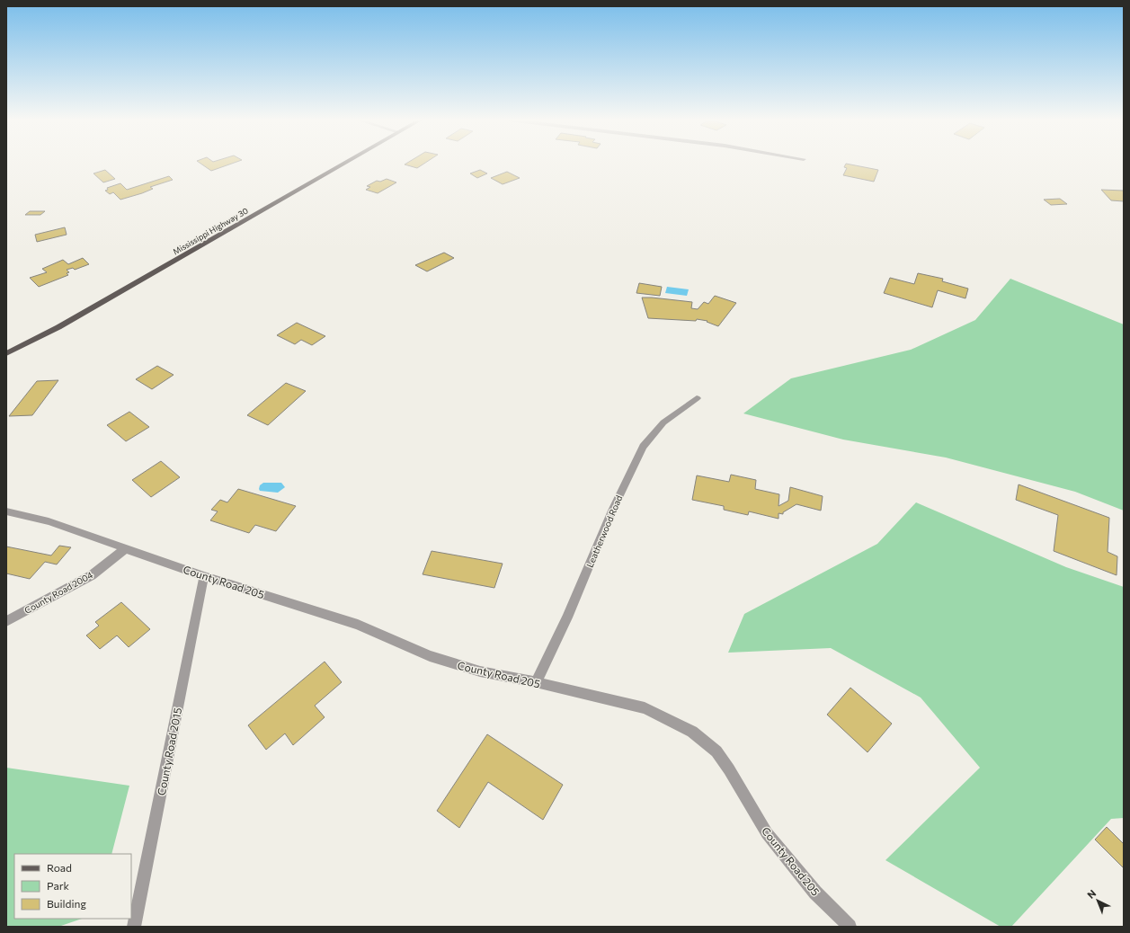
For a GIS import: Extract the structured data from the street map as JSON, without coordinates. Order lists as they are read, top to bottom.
{
  "streets": {
    "main road": ["Mississippi Highway 30"],
    "street": [
      "Leatherwood Road",
      "County Road 205",
      "County Road 2004",
      "County Road 2015"
    ]
  },
  "crossings": [
    ["Leatherwood Road", "County Road 205"],
    ["County Road 205", "County Road 2004"],
    ["County Road 205", "County Road 2015"]
  ],
  "legend": ["Road", "Park", "Building"],
  "north": "top left"
}
